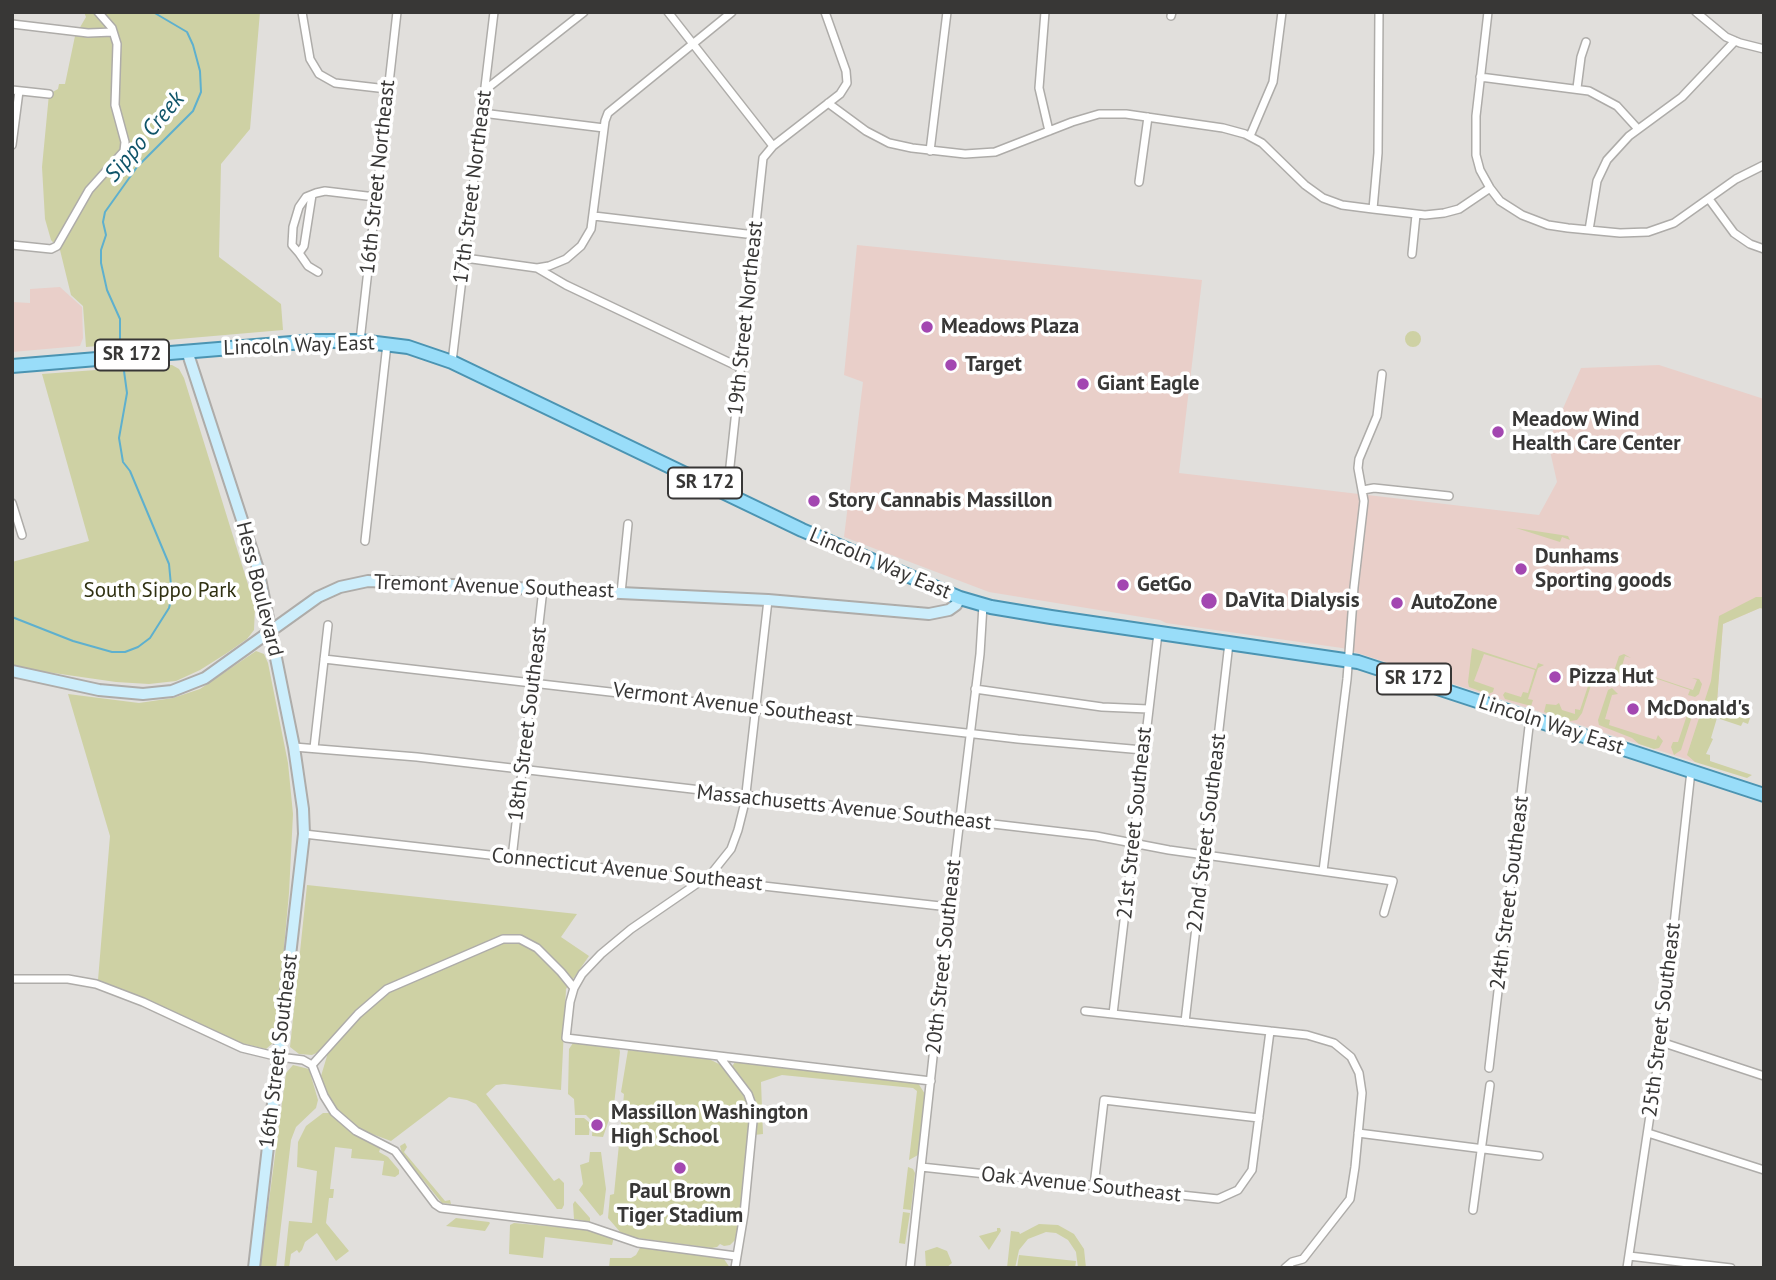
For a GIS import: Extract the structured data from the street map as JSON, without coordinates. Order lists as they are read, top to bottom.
{
  "streets": {
    "main road": ["Lincoln Way East", "SR 172"],
    "street": [
      "16th Street Northeast",
      "17th Street Northeast",
      "19th Street Northeast",
      "Tremont Avenue Southeast",
      "Hess Boulevard",
      "Vermont Avenue Southeast",
      "18th Street Southeast",
      "Massachusetts Avenue Southeast",
      "21st Street Southeast",
      "22nd Street Southeast",
      "Connecticut Avenue Southeast",
      "24th Street Southeast",
      "20th Street Southeast",
      "25th Street Southeast",
      "16th Street Southeast",
      "Oak Avenue Southeast"
    ]
  },
  "crossings": [
    ["16th Street Northeast", "Lincoln Way East"],
    ["17th Street Northeast", "Lincoln Way East"],
    ["19th Street Northeast", "Lincoln Way East"],
    ["Lincoln Way East", "Tremont Avenue Southeast"],
    ["Lincoln Way East", "Hess Boulevard"],
    ["Lincoln Way East", "21st Street Southeast"],
    ["Lincoln Way East", "22nd Street Southeast"],
    ["Lincoln Way East", "24th Street Southeast"],
    ["Lincoln Way East", "20th Street Southeast"],
    ["Lincoln Way East", "25th Street Southeast"],
    ["Tremont Avenue Southeast", "Hess Boulevard"],
    ["Tremont Avenue Southeast", "18th Street Southeast"],
    ["Hess Boulevard", "Massachusetts Avenue Southeast"],
    ["Hess Boulevard", "Connecticut Avenue Southeast"],
    ["Hess Boulevard", "16th Street Southeast"],
    ["Vermont Avenue Southeast", "18th Street Southeast"],
    ["Vermont Avenue Southeast", "21st Street Southeast"],
    ["Vermont Avenue Southeast", "20th Street Southeast"],
    ["18th Street Southeast", "Massachusetts Avenue Southeast"],
    ["18th Street Southeast", "Connecticut Avenue Southeast"],
    ["Massachusetts Avenue Southeast", "21st Street Southeast"],
    ["Massachusetts Avenue Southeast", "22nd Street Southeast"],
    ["Massachusetts Avenue Southeast", "20th Street Southeast"],
    ["Connecticut Avenue Southeast", "20th Street Southeast"],
    ["Connecticut Avenue Southeast", "16th Street Southeast"],
    ["20th Street Southeast", "Oak Avenue Southeast"]
  ],
  "water": ["Sippo Creek"],
  "parks": ["South Sippo Park"],
  "places": [
    "Meadows Plaza",
    "Target",
    "Giant Eagle",
    "Meadow Wind Health Care Center",
    "Story Cannabis Massillon",
    "Dunhams Sporting goods",
    "GetGo",
    "DaVita Dialysis",
    "AutoZone",
    "Pizza Hut",
    "McDonald's",
    "Massillon Washington High School",
    "Paul Brown Tiger Stadium"
  ]
}
